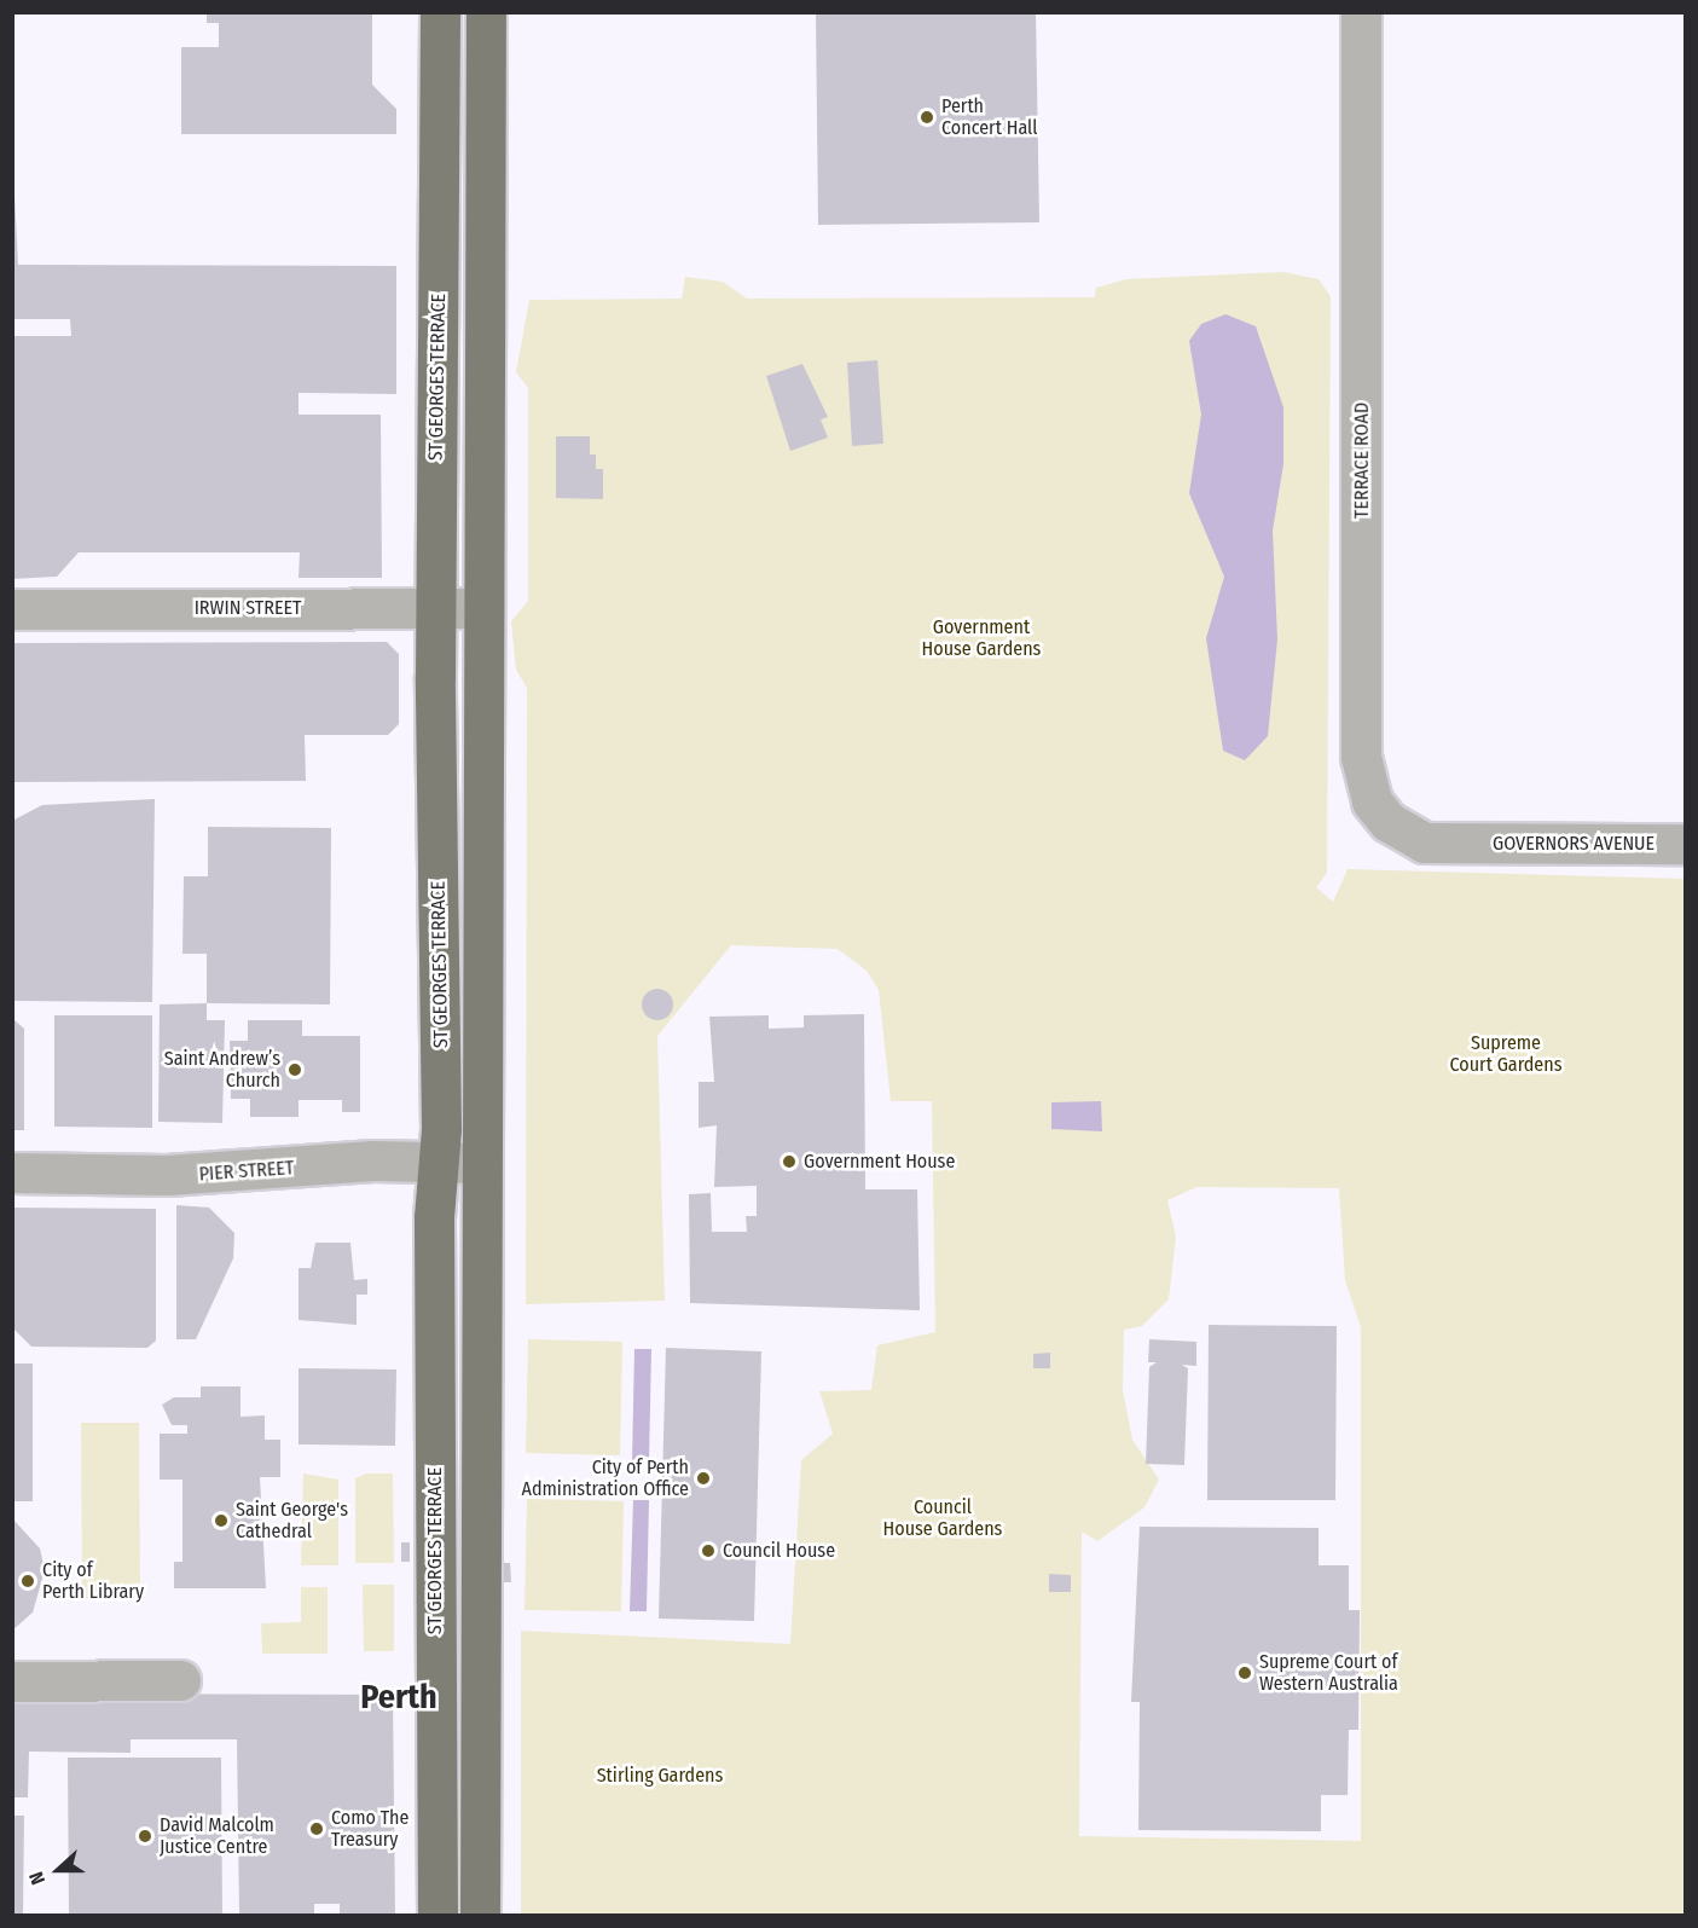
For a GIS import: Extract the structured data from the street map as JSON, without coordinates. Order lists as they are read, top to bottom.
{
  "streets": {
    "main road": ["ST GEORGES TERRACE"],
    "street": [
      "TERRACE ROAD",
      "IRWIN STREET",
      "GOVERNORS AVENUE",
      "PIER STREET"
    ]
  },
  "crossings": [
    ["ST GEORGES TERRACE", "IRWIN STREET"],
    ["ST GEORGES TERRACE", "PIER STREET"],
    ["TERRACE ROAD", "GOVERNORS AVENUE"]
  ],
  "districts": ["Perth"],
  "parks": [
    "Government House Gardens",
    "Supreme Court Gardens",
    "Council House Gardens",
    "Stirling Gardens"
  ],
  "places": [
    "Perth Concert Hall",
    "Saint Andrew’s Church",
    "Government House",
    "City of Perth Administration Office",
    "Saint George's Cathedral",
    "Council House",
    "City of Perth Library",
    "Supreme Court of Western Australia",
    "Como The Treasury",
    "David Malcolm Justice Centre"
  ],
  "north": "left"
}
